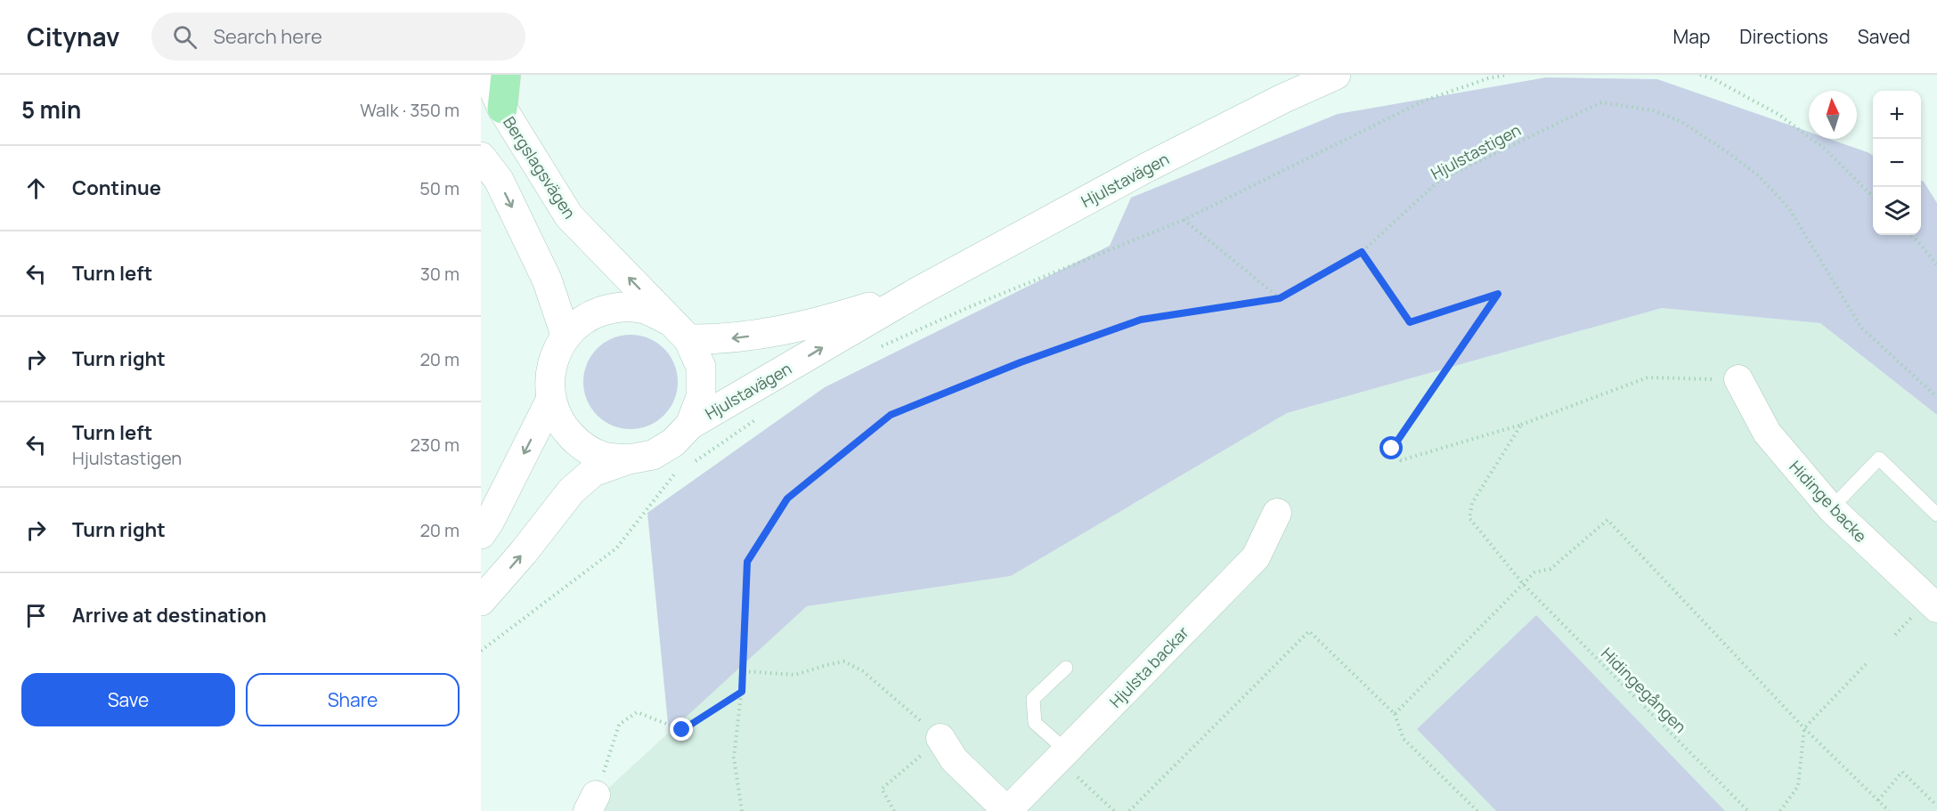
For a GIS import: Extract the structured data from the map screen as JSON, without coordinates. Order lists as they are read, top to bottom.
{
  "streets": {
    "main road": ["Bergslagsvägen", "Hjulstavägen"],
    "street": ["Hidinge backe", "Hjulsta backar"],
    "path": ["Hjulstastigen", "Hidingegången"]
  },
  "crossings": [
    ["Bergslagsvägen", "Hjulstavägen"]
  ],
  "north": "top",
  "page": {
    "header": "Citynav",
    "search": "Search here",
    "nav": ["Map", "Directions", "Saved"],
    "heading": ["5 min", "Walk · 350 m"],
    "map_buttons": ["+", "−"],
    "list": [
      ["Continue", "50 m"],
      ["Turn left", "30 m"],
      ["Turn right", "20 m"],
      ["Turn left", "Hjulstastigen", "230 m"],
      ["Turn right", "20 m"],
      "Arrive at destination"
    ],
    "buttons": ["Save", "Share"]
  }
}
